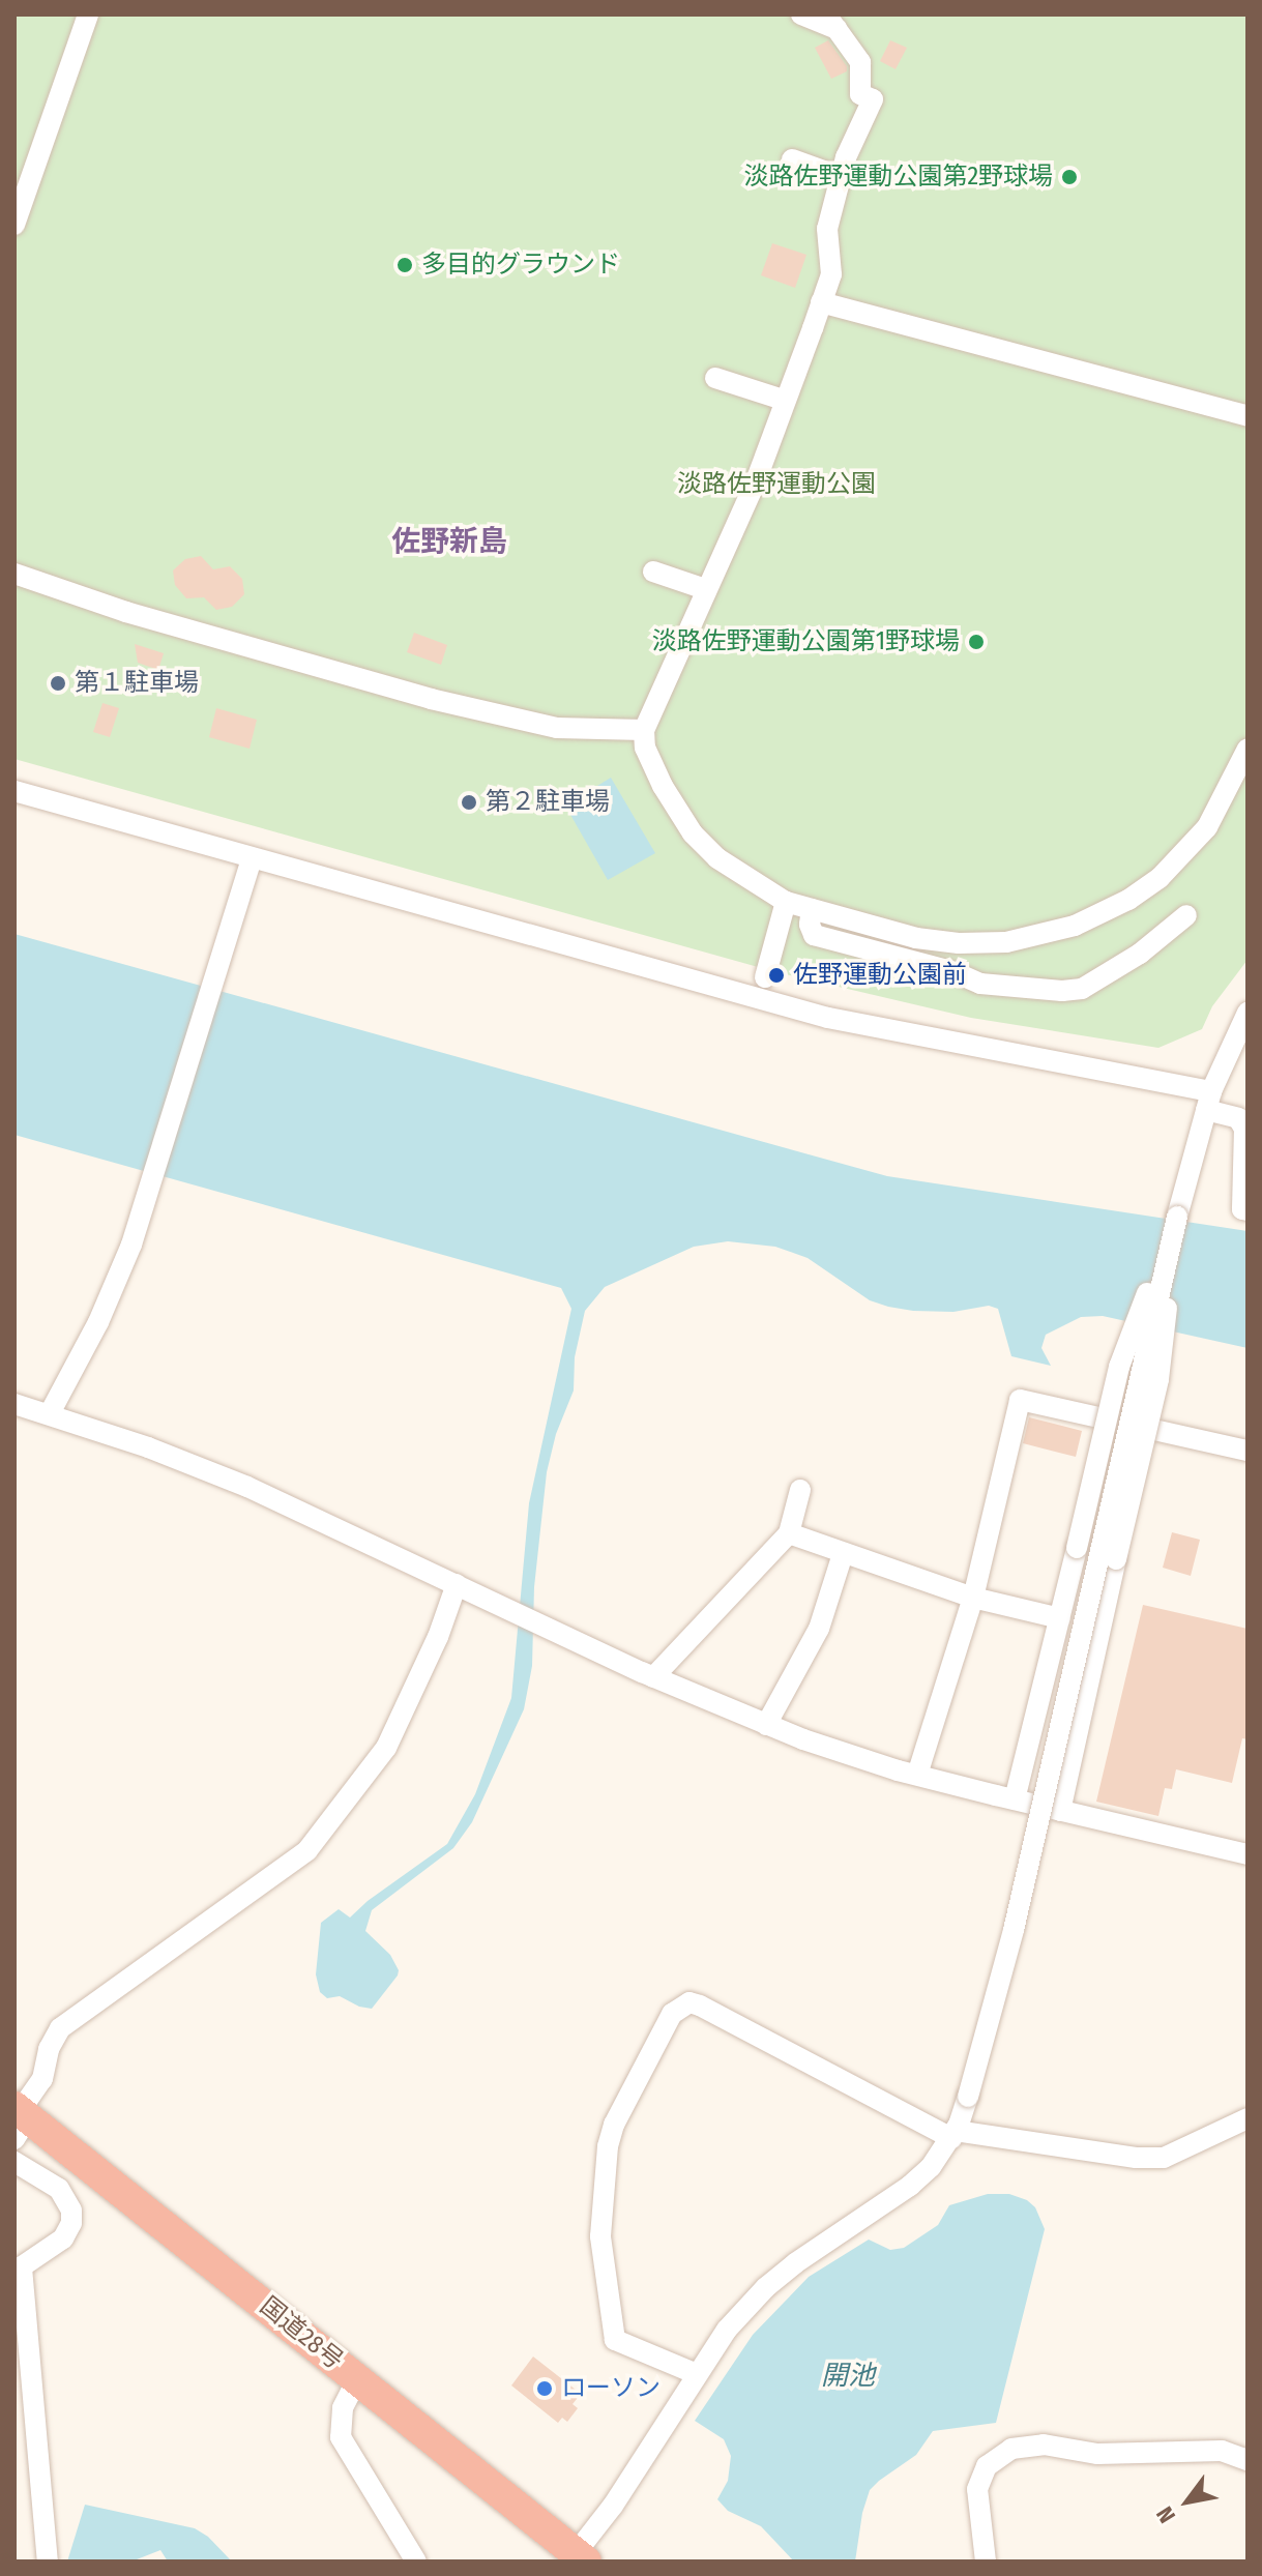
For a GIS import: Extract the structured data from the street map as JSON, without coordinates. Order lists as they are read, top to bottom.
{
  "streets": {
    "highway": ["国道28号"]
  },
  "districts": ["佐野新島"],
  "water": ["開池"],
  "parks": ["淡路佐野運動公園"],
  "places": [
    "淡路佐野運動公園第2野球場",
    "多目的グラウンド",
    "淡路佐野運動公園第1野球場",
    "第１駐車場",
    "第２駐車場",
    "佐野運動公園前",
    "ローソン"
  ],
  "north": "bottom left"
}
